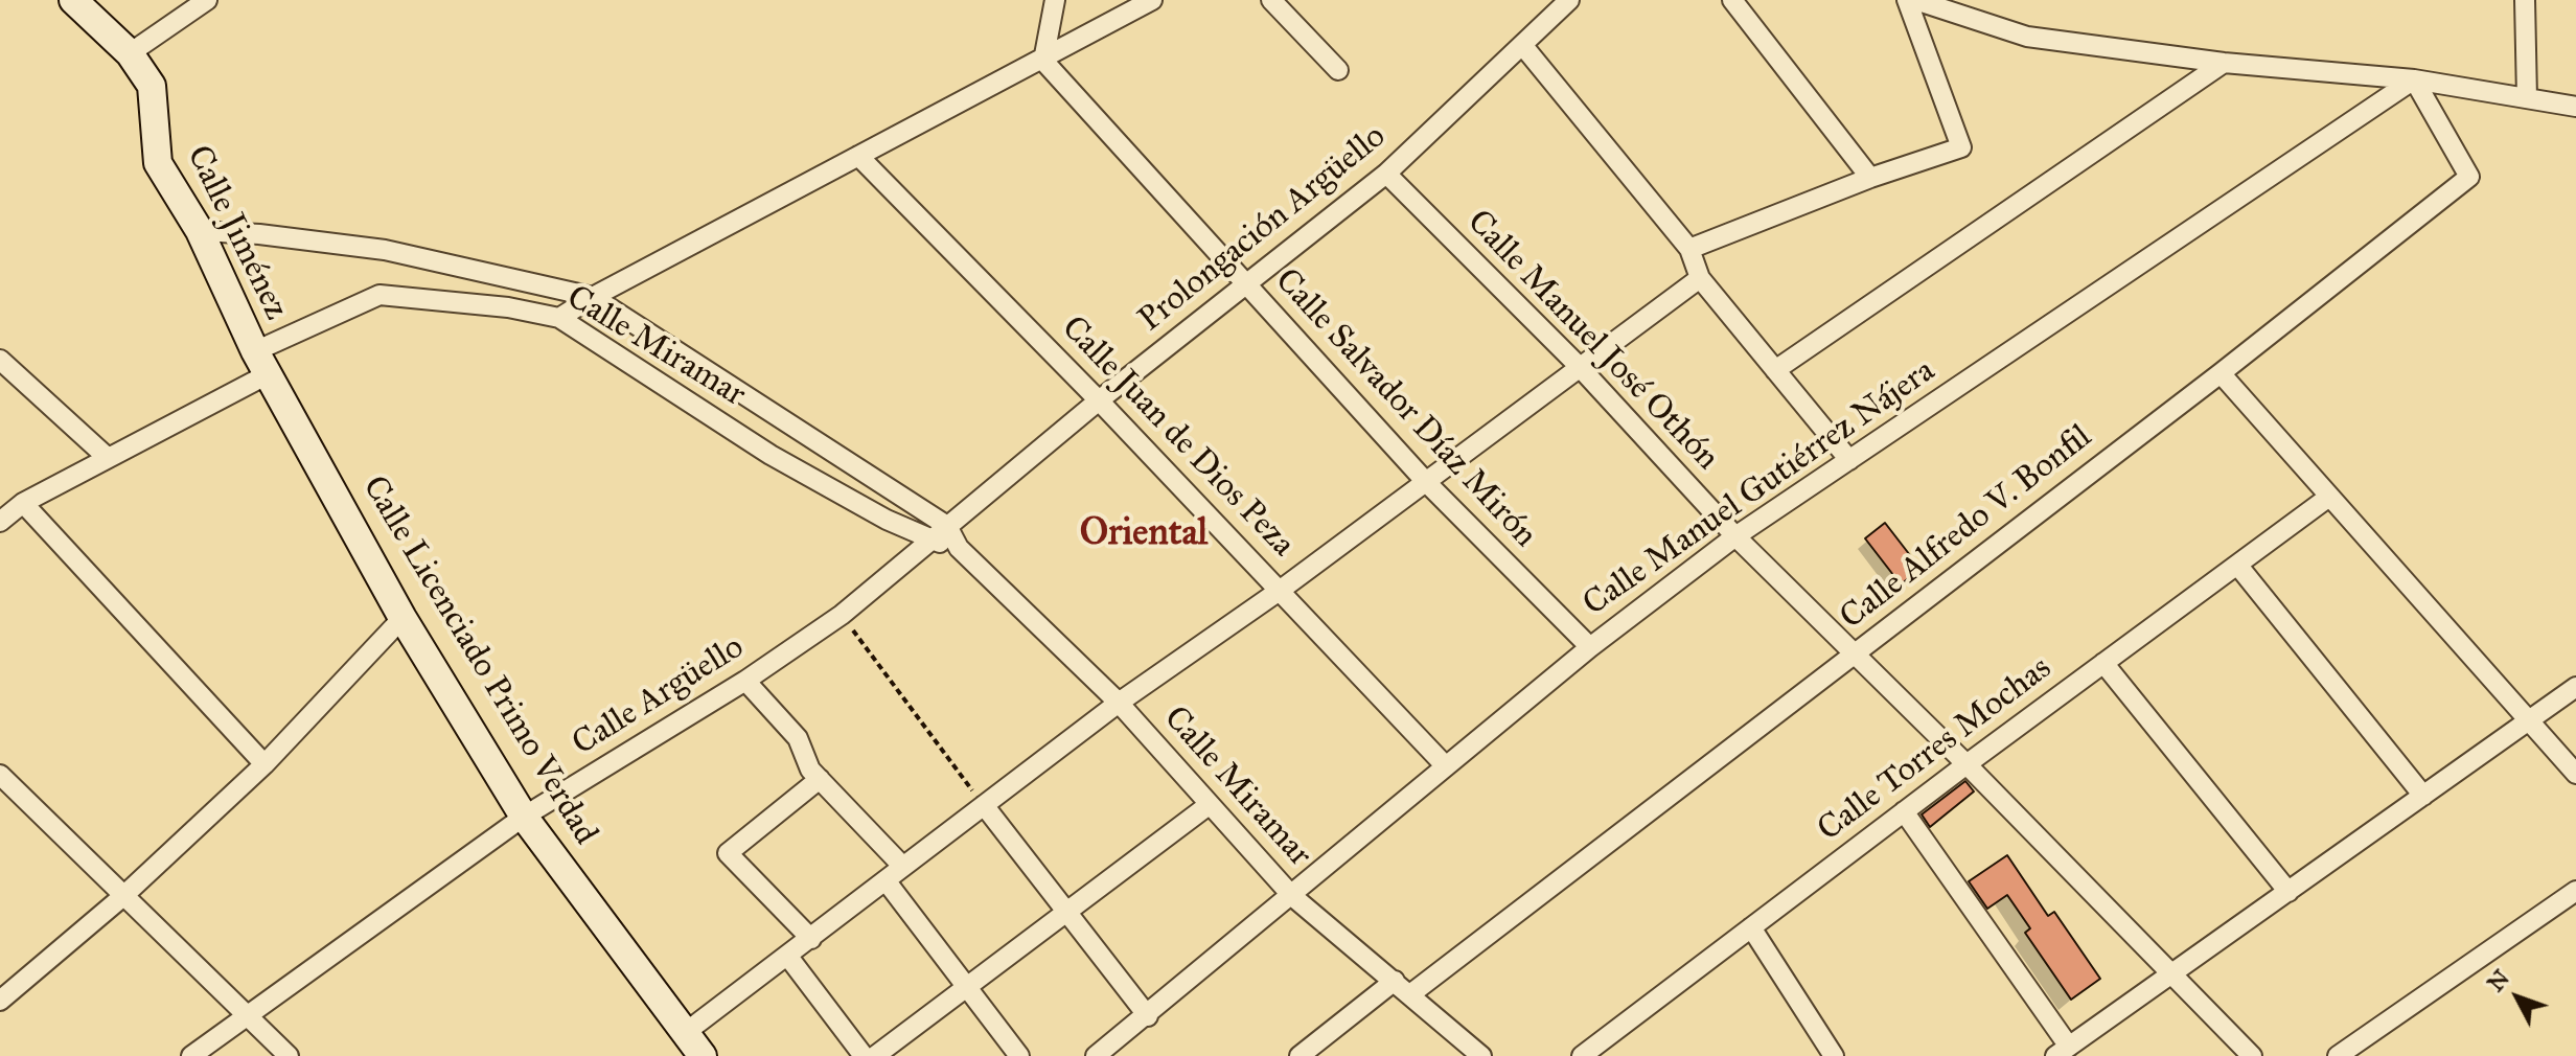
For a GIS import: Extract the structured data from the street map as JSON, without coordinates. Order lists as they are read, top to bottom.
{
  "streets": {
    "street": [
      "Prolongación Argüello",
      "Calle Jiménez",
      "Calle Manuel José Othón",
      "Calle Miramar",
      "Calle Salvador Díaz Mirón",
      "Calle Juan de Dios Peza",
      "Calle Manuel Gutiérrez Nájera",
      "Calle Alfredo V. Bonfil",
      "Calle Licenciado Primo Verdad",
      "Calle Argüello",
      "Calle Torres Mochas"
    ]
  },
  "crossings": [
    ["Prolongación Argüello", "Calle Manuel José Othón"],
    ["Prolongación Argüello", "Calle Miramar"],
    ["Prolongación Argüello", "Calle Salvador Díaz Mirón"],
    ["Prolongación Argüello", "Calle Juan de Dios Peza"],
    ["Prolongación Argüello", "Calle Argüello"],
    ["Calle Jiménez", "Calle Miramar"],
    ["Calle Jiménez", "Calle Licenciado Primo Verdad"],
    ["Calle Manuel José Othón", "Calle Manuel Gutiérrez Nájera"],
    ["Calle Manuel José Othón", "Calle Alfredo V. Bonfil"],
    ["Calle Manuel José Othón", "Calle Torres Mochas"],
    ["Calle Miramar", "Calle Manuel Gutiérrez Nájera"],
    ["Calle Miramar", "Calle Alfredo V. Bonfil"],
    ["Calle Miramar", "Calle Licenciado Primo Verdad"],
    ["Calle Miramar", "Calle Argüello"],
    ["Calle Salvador Díaz Mirón", "Calle Manuel Gutiérrez Nájera"],
    ["Calle Juan de Dios Peza", "Calle Manuel Gutiérrez Nájera"],
    ["Calle Manuel Gutiérrez Nájera", "Calle Alfredo V. Bonfil"],
    ["Calle Licenciado Primo Verdad", "Calle Argüello"]
  ],
  "districts": ["Oriental"],
  "north": "top left"
}
